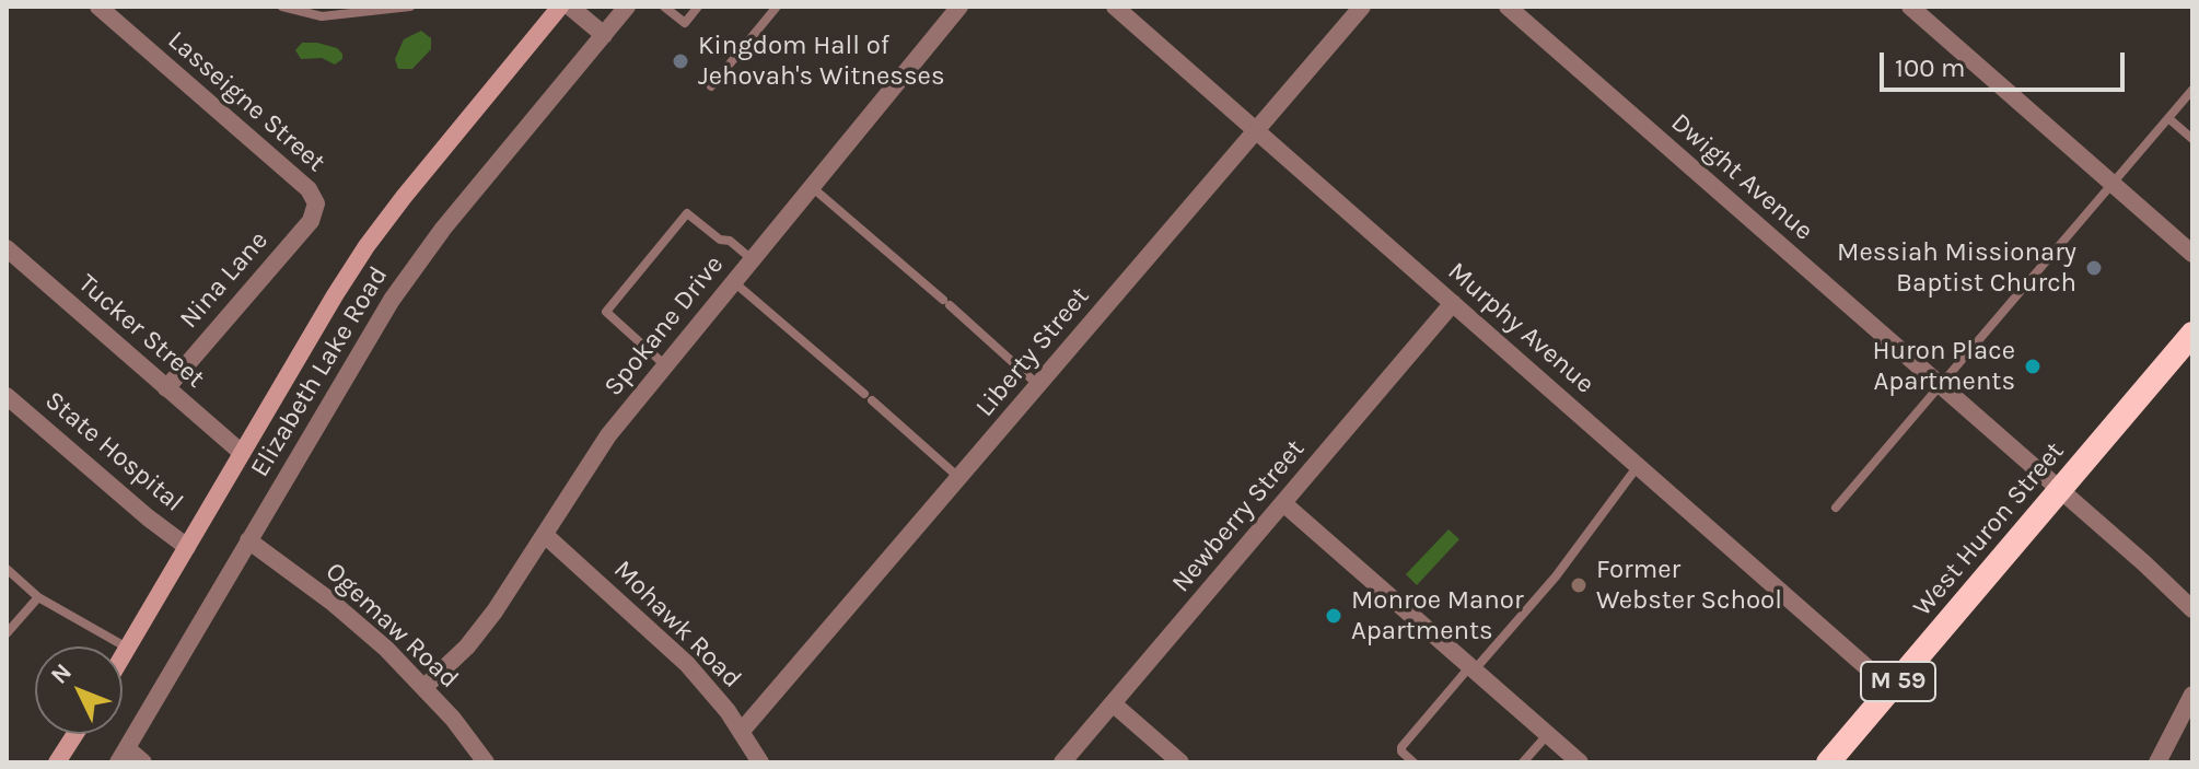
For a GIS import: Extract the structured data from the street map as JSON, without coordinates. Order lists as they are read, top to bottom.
{
  "streets": {
    "highway": ["West Huron Street", "M 59"],
    "main road": ["Elizabeth Lake Road"],
    "street": [
      "Lasseigne Street",
      "Dwight Avenue",
      "Nina Lane",
      "Spokane Drive",
      "Murphy Avenue",
      "Tucker Street",
      "Liberty Street",
      "State Hospital",
      "Newberry Street",
      "Mohawk Road",
      "Ogemaw Road"
    ]
  },
  "crossings": [
    ["Lasseigne Street", "Nina Lane"],
    ["Dwight Avenue", "West Huron Street"],
    ["Nina Lane", "Tucker Street"],
    ["Spokane Drive", "Mohawk Road"],
    ["Spokane Drive", "Ogemaw Road"],
    ["Murphy Avenue", "Liberty Street"],
    ["Murphy Avenue", "Newberry Street"],
    ["Murphy Avenue", "West Huron Street"],
    ["Tucker Street", "Elizabeth Lake Road"],
    ["Liberty Street", "Mohawk Road"],
    ["Elizabeth Lake Road", "State Hospital"],
    ["Elizabeth Lake Road", "Ogemaw Road"]
  ],
  "places": [
    "Kingdom Hall of Jehovah's Witnesses",
    "Messiah Missionary Baptist Church",
    "Huron Place Apartments",
    "Former Webster School",
    "Monroe Manor Apartments"
  ],
  "scale_bar": "100 m",
  "north": "top left"
}
